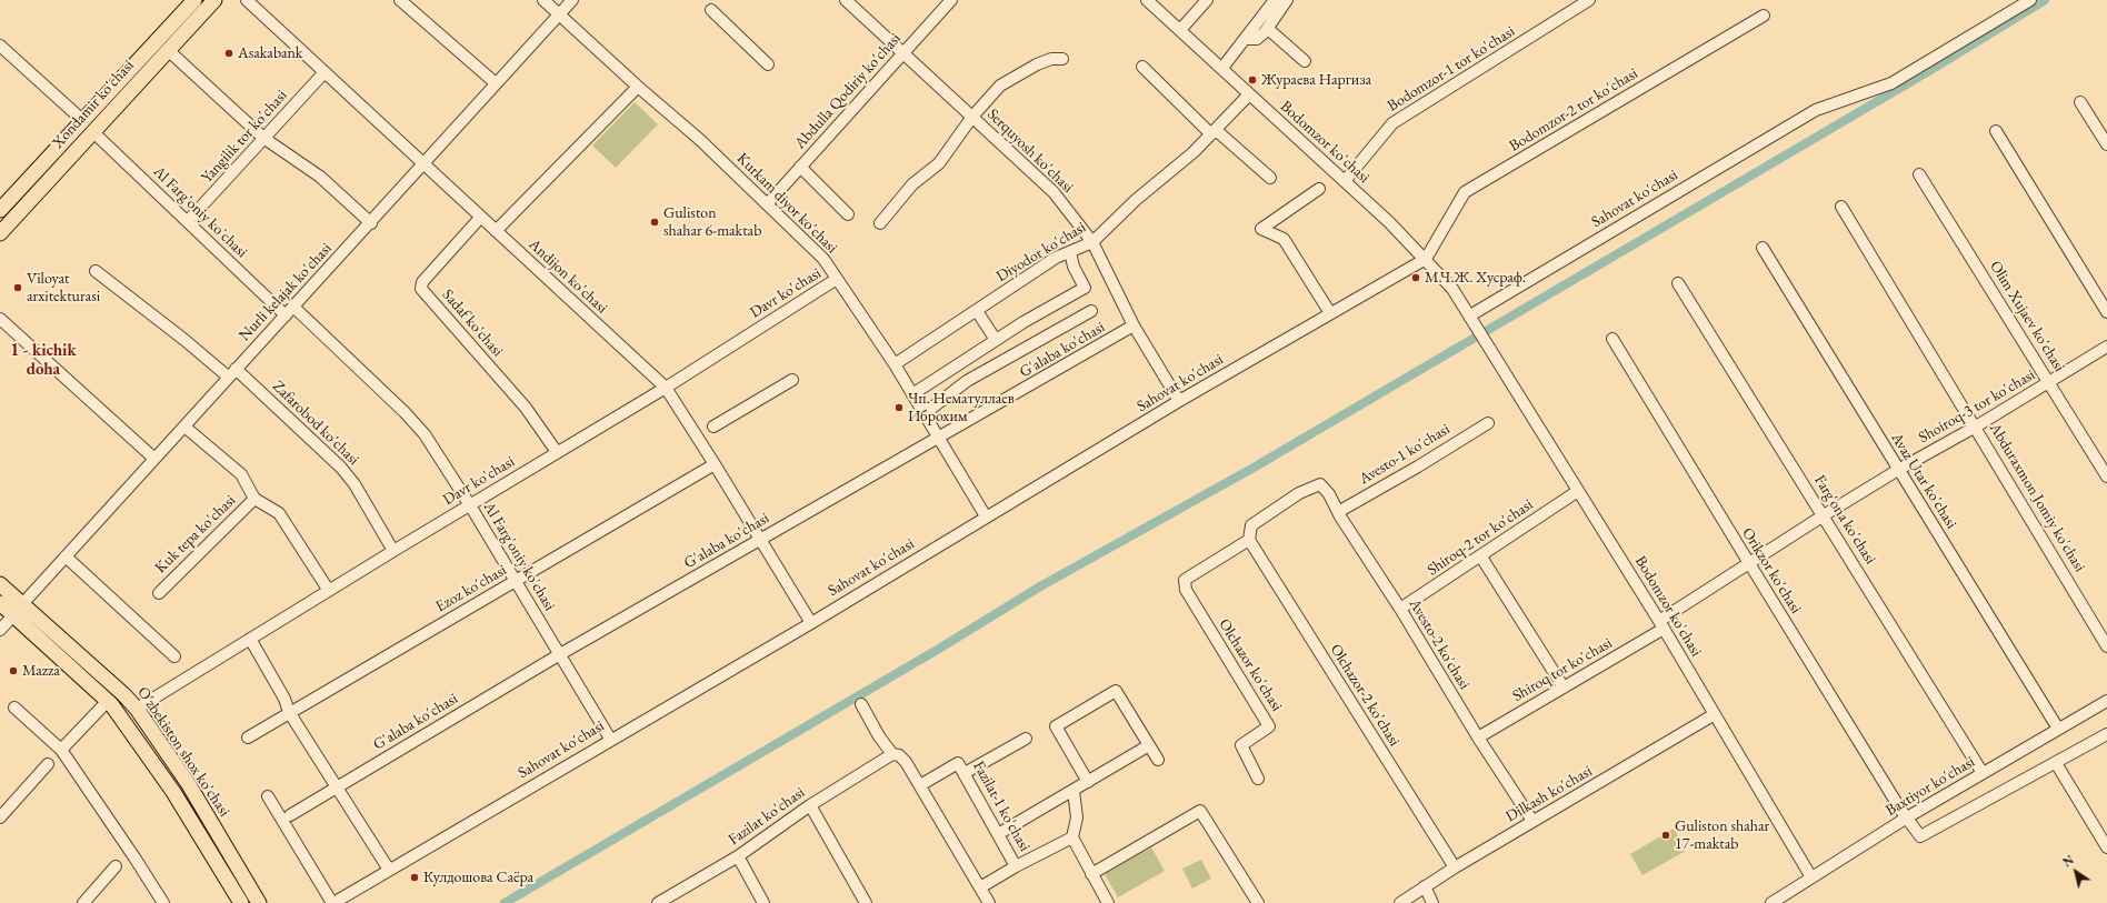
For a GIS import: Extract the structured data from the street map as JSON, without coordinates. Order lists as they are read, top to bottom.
{
  "streets": {
    "main road": ["Xondamir ko'chasi", "O'zbekiston shox ko'chasi"],
    "street": [
      "Bodomzor-1 tor ko'chasi",
      "Abdulla Qodiriy ko'chasi",
      "Bodomzor-2 tor ko'chasi",
      "Yangilik tor ko'chasi",
      "Bodomzor ko'chasi",
      "Serquyosh ko'chasi",
      "Sahovat ko'chasi",
      "Kurkam diyor ko'chasi",
      "Al Farg'oniy ko'chasi",
      "Diyodor ko'chasi",
      "Andijon ko'chasi",
      "Nurli kelajak ko'chasi",
      "Davr ko'chasi",
      "Olim Xujaev ko'chasi",
      "Sadaf ko'chasi",
      "G'alaba ko'chasi",
      "Shoiroq-3 tor ko'chasi",
      "Zafarobod ko'chasi",
      "Avesto-1 ko'chasi",
      "Avaz Utar ko'chasi",
      "Abduraxmon Jomiy ko'chasi",
      "Farg'ona ko'chasi",
      "Kuk tepa ko'chasi",
      "Shiroq-2 tor ko'chasi",
      "Orikzor ko'chasi",
      "Ezoz ko'chasi",
      "Avesto-2 ko'chasi",
      "Olchazor ko'chasi",
      "Shiroq tor ko'chasi",
      "Olchazor-2 ko'chasi",
      "Baxtiyor ko'chasi",
      "Dilkash ko'chasi",
      "Fazilat-1 ko'chasi",
      "Fazilat ko'chasi"
    ]
  },
  "crossings": [
    ["Bodomzor-1 tor ko'chasi", "Bodomzor ko'chasi"],
    ["Abdulla Qodiriy ko'chasi", "Serquyosh ko'chasi"],
    ["Abdulla Qodiriy ko'chasi", "Kurkam diyor ko'chasi"],
    ["Xondamir ko'chasi", "Al Farg'oniy ko'chasi"],
    ["Bodomzor-2 tor ko'chasi", "Bodomzor ko'chasi"],
    ["Bodomzor-2 tor ko'chasi", "Sahovat ko'chasi"],
    ["Yangilik tor ko'chasi", "Al Farg'oniy ko'chasi"],
    ["Yangilik tor ko'chasi", "Andijon ko'chasi"],
    ["Bodomzor ko'chasi", "Sahovat ko'chasi"],
    ["Bodomzor ko'chasi", "Diyodor ko'chasi"],
    ["Bodomzor ko'chasi", "Shoiroq-3 tor ko'chasi"],
    ["Bodomzor ko'chasi", "Shiroq-2 tor ko'chasi"],
    ["Bodomzor ko'chasi", "Shiroq tor ko'chasi"],
    ["Bodomzor ko'chasi", "Baxtiyor ko'chasi"],
    ["Bodomzor ko'chasi", "Dilkash ko'chasi"],
    ["Serquyosh ko'chasi", "Sahovat ko'chasi"],
    ["Serquyosh ko'chasi", "Diyodor ko'chasi"],
    ["Serquyosh ko'chasi", "G'alaba ko'chasi"],
    ["Sahovat ko'chasi", "Kurkam diyor ko'chasi"],
    ["Sahovat ko'chasi", "Al Farg'oniy ko'chasi"],
    ["Sahovat ko'chasi", "Andijon ko'chasi"],
    ["Kurkam diyor ko'chasi", "Diyodor ko'chasi"],
    ["Kurkam diyor ko'chasi", "Nurli kelajak ko'chasi"],
    ["Kurkam diyor ko'chasi", "Davr ko'chasi"],
    ["Kurkam diyor ko'chasi", "G'alaba ko'chasi"],
    ["Al Farg'oniy ko'chasi", "Nurli kelajak ko'chasi"],
    ["Al Farg'oniy ko'chasi", "Davr ko'chasi"],
    ["Al Farg'oniy ko'chasi", "G'alaba ko'chasi"],
    ["Al Farg'oniy ko'chasi", "Ezoz ko'chasi"],
    ["Andijon ko'chasi", "Nurli kelajak ko'chasi"],
    ["Andijon ko'chasi", "Davr ko'chasi"],
    ["Andijon ko'chasi", "Sadaf ko'chasi"],
    ["Andijon ko'chasi", "G'alaba ko'chasi"],
    ["Andijon ko'chasi", "Ezoz ko'chasi"],
    ["Nurli kelajak ko'chasi", "Zafarobod ko'chasi"],
    ["Nurli kelajak ko'chasi", "O'zbekiston shox ko'chasi"],
    ["Davr ko'chasi", "Sadaf ko'chasi"],
    ["Davr ko'chasi", "Zafarobod ko'chasi"],
    ["Davr ko'chasi", "O'zbekiston shox ko'chasi"],
    ["Olim Xujaev ko'chasi", "Shoiroq-3 tor ko'chasi"],
    ["Shoiroq-3 tor ko'chasi", "Avaz Utar ko'chasi"],
    ["Shoiroq-3 tor ko'chasi", "Abduraxmon Jomiy ko'chasi"],
    ["Shoiroq-3 tor ko'chasi", "Farg'ona ko'chasi"],
    ["Shoiroq-3 tor ko'chasi", "Orikzor ko'chasi"],
    ["Shoiroq-3 tor ko'chasi", "Shiroq tor ko'chasi"],
    ["Avesto-1 ko'chasi", "Avesto-2 ko'chasi"],
    ["Avaz Utar ko'chasi", "Baxtiyor ko'chasi"],
    ["Farg'ona ko'chasi", "Baxtiyor ko'chasi"],
    ["Shiroq-2 tor ko'chasi", "Avesto-2 ko'chasi"],
    ["Orikzor ko'chasi", "Baxtiyor ko'chasi"],
    ["Avesto-2 ko'chasi", "Olchazor ko'chasi"],
    ["Avesto-2 ko'chasi", "Shiroq tor ko'chasi"],
    ["Avesto-2 ko'chasi", "Olchazor-2 ko'chasi"],
    ["Avesto-2 ko'chasi", "Dilkash ko'chasi"],
    ["Olchazor ko'chasi", "Olchazor-2 ko'chasi"],
    ["Olchazor-2 ko'chasi", "Dilkash ko'chasi"]
  ],
  "districts": ["1 - kichik doha"],
  "places": [
    "Asakabank",
    "Жураева Наргиза",
    "Guliston shahar 6-maktab",
    "М.Ч.Ж. Хусраф.",
    "Viloyat arxitekturasi",
    "Чп. Нематуллаев Иброхим",
    "Mazza",
    "Guliston shahar 17-maktab",
    "Кулдошова Саёра"
  ],
  "north": "top left"
}
